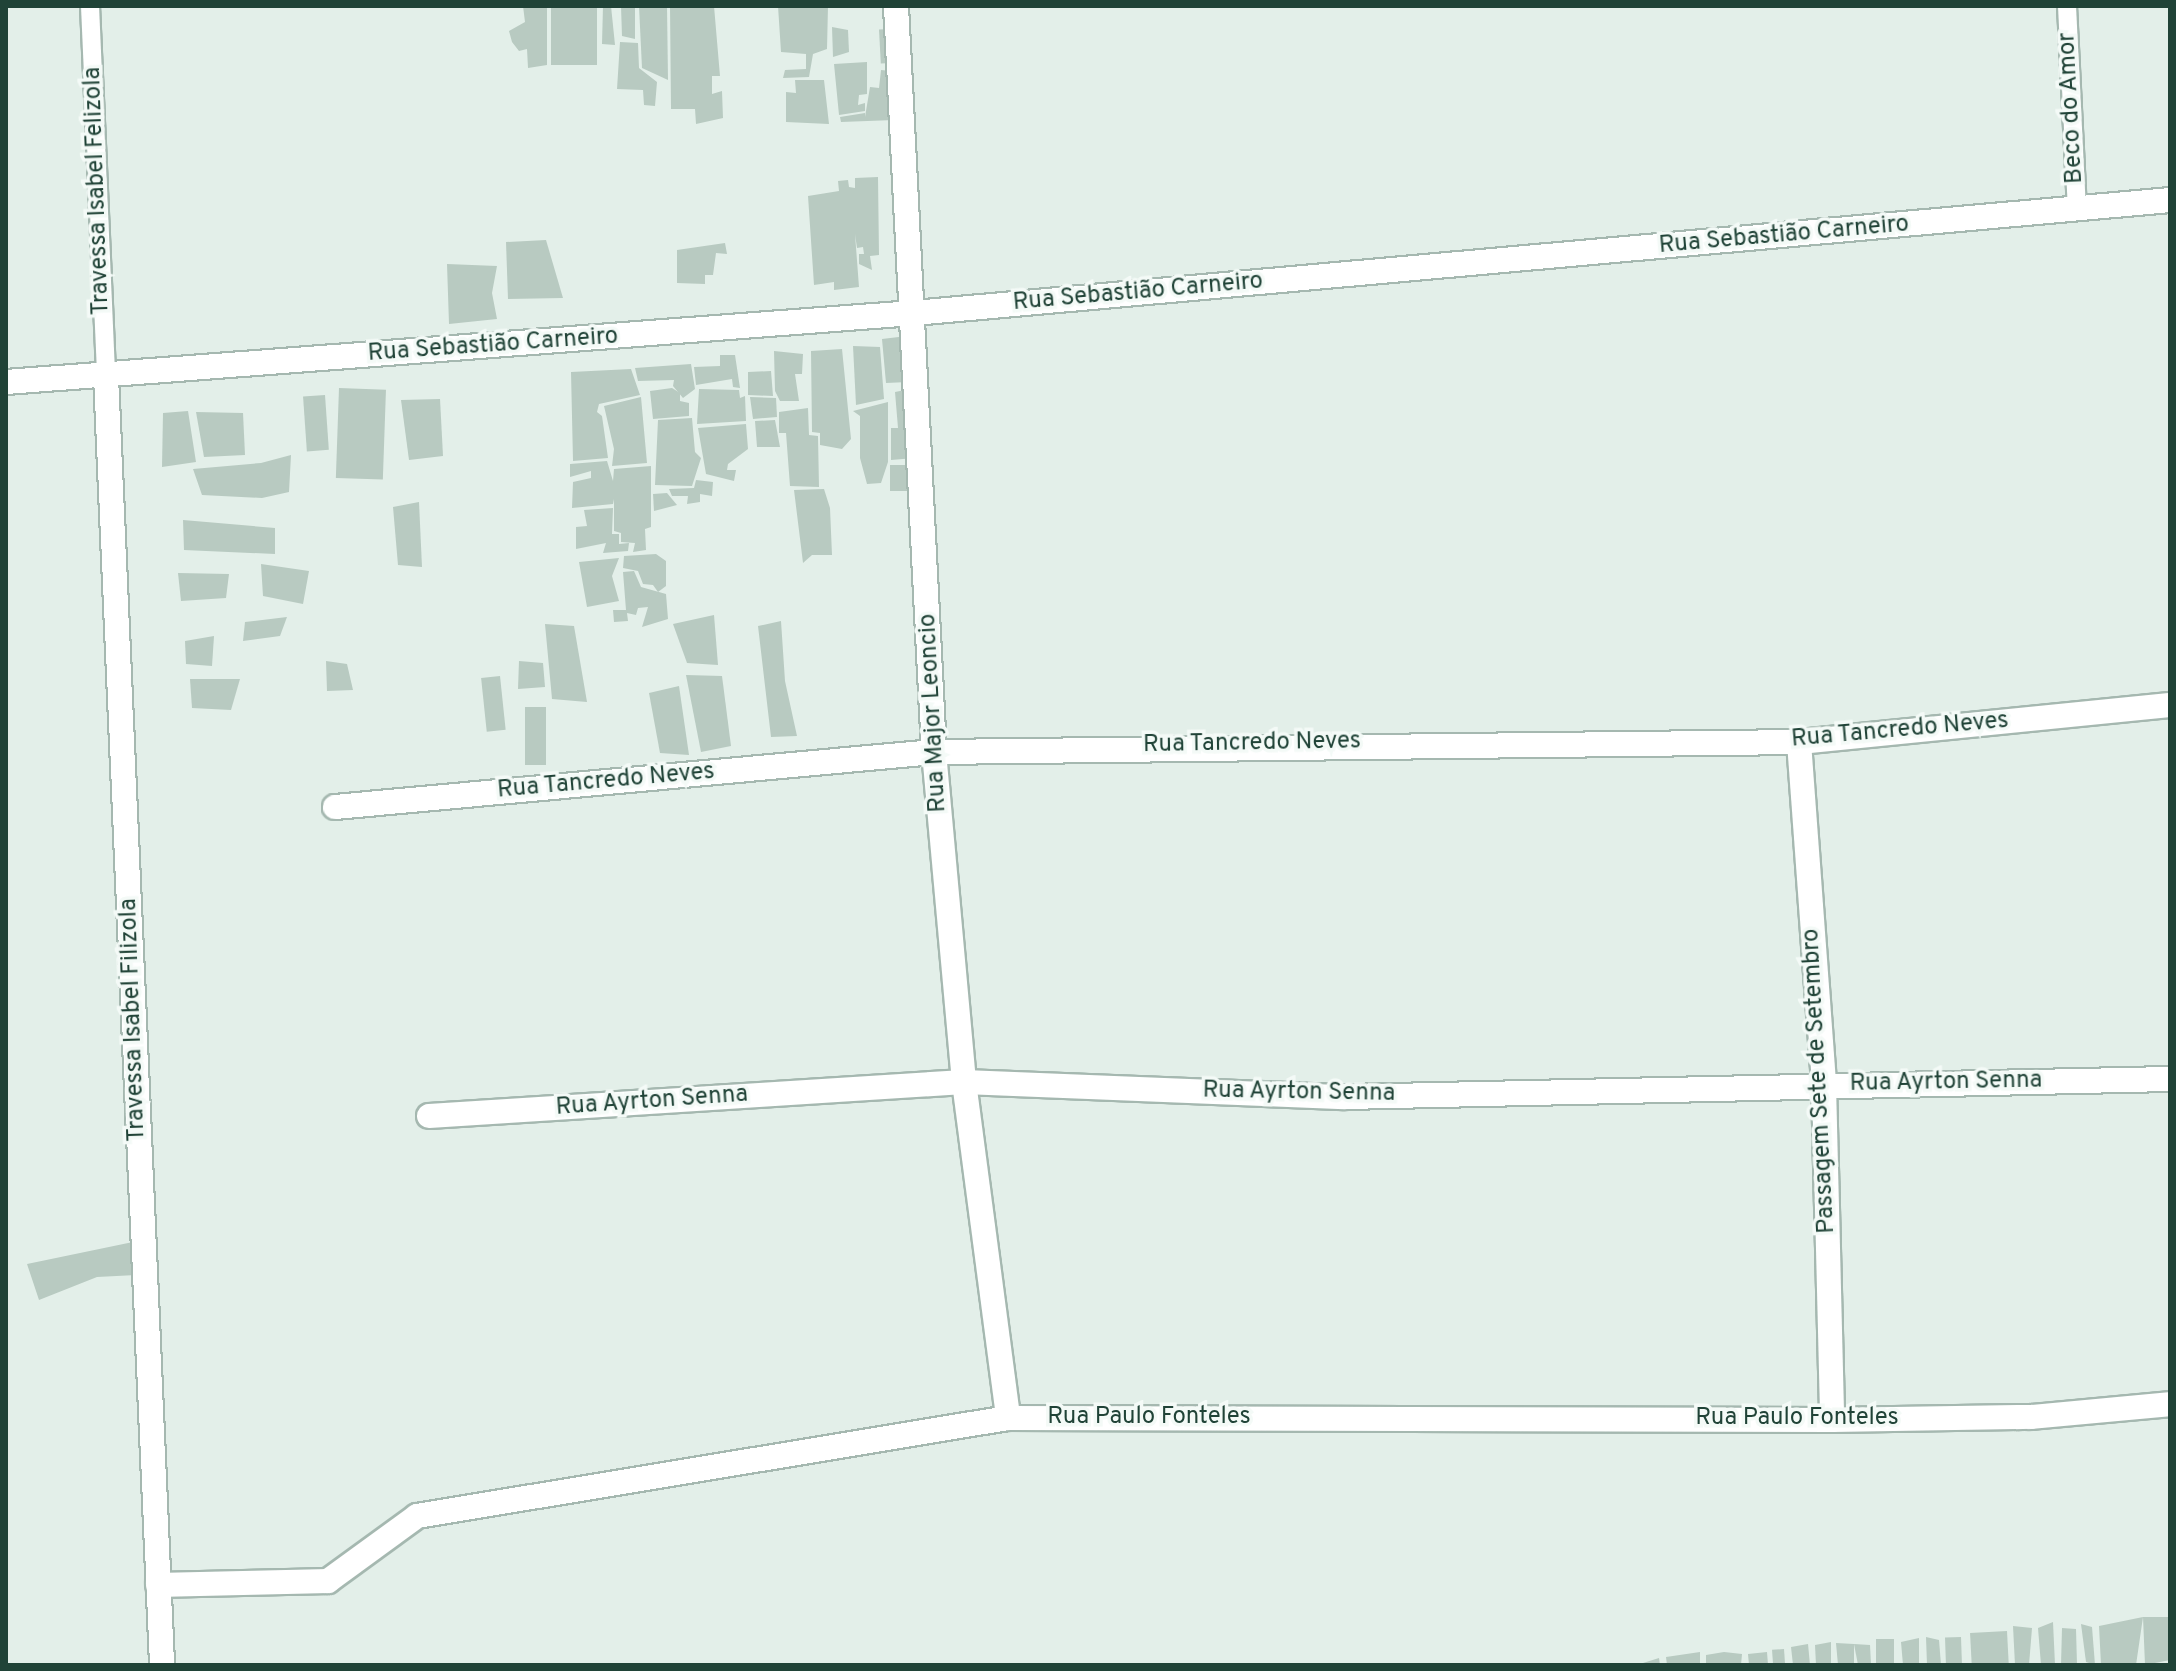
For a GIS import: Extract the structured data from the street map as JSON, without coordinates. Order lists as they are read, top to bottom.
{
  "streets": {
    "street": [
      "Rua Sebastião Carneiro",
      "Rua Major Leoncio",
      "Rua Tancredo Neves",
      "Travessa Isabel Filizola",
      "Passagem Sete de Setembro",
      "Rua Ayrton Senna",
      "Rua Paulo Fonteles"
    ],
    "lane": ["Beco do Amor", "Travessa Isabel Felizola"]
  },
  "crossings": [
    ["Beco do Amor", "Rua Sebastião Carneiro"],
    ["Travessa Isabel Felizola", "Rua Sebastião Carneiro"],
    ["Travessa Isabel Felizola", "Travessa Isabel Filizola"],
    ["Rua Sebastião Carneiro", "Rua Major Leoncio"],
    ["Rua Sebastião Carneiro", "Travessa Isabel Filizola"],
    ["Rua Major Leoncio", "Rua Tancredo Neves"],
    ["Rua Major Leoncio", "Rua Ayrton Senna"],
    ["Rua Major Leoncio", "Rua Paulo Fonteles"],
    ["Rua Tancredo Neves", "Passagem Sete de Setembro"],
    ["Travessa Isabel Filizola", "Rua Paulo Fonteles"],
    ["Passagem Sete de Setembro", "Rua Ayrton Senna"],
    ["Passagem Sete de Setembro", "Rua Paulo Fonteles"]
  ]
}
